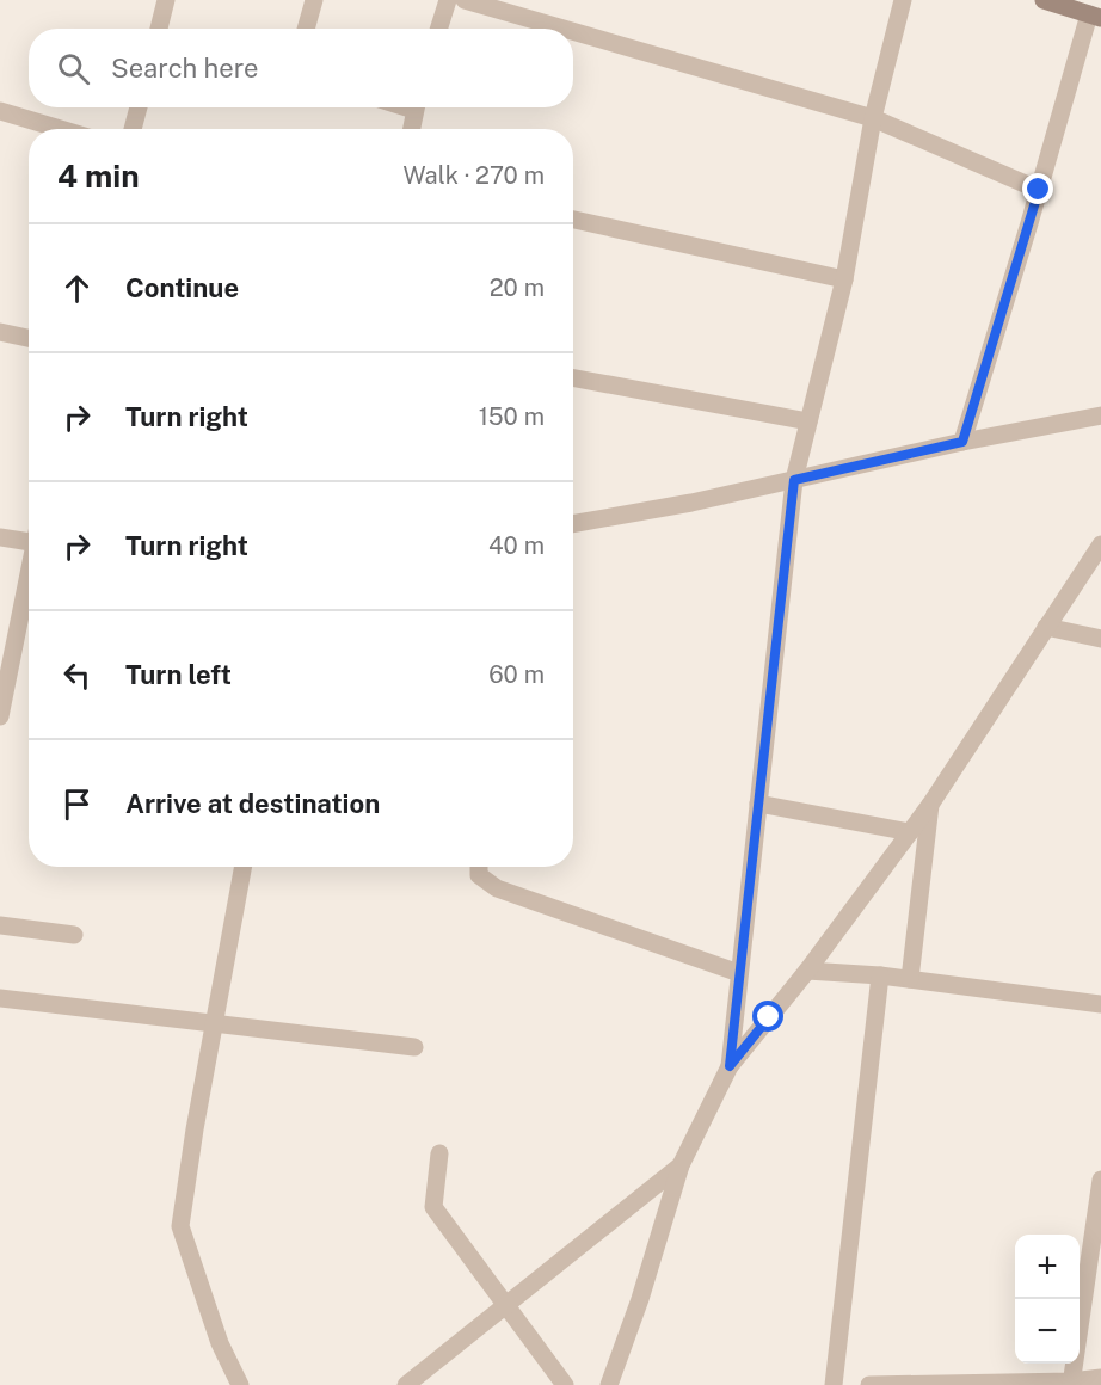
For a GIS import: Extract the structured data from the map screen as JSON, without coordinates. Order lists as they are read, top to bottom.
{
  "page": {
    "search": "Search here",
    "heading": ["4 min", "Walk · 270 m"],
    "list": [
      ["Continue", "20 m"],
      ["Turn right", "150 m"],
      ["Turn right", "40 m"],
      ["Turn left", "60 m"],
      "Arrive at destination"
    ],
    "map_buttons": ["+", "−"]
  }
}
